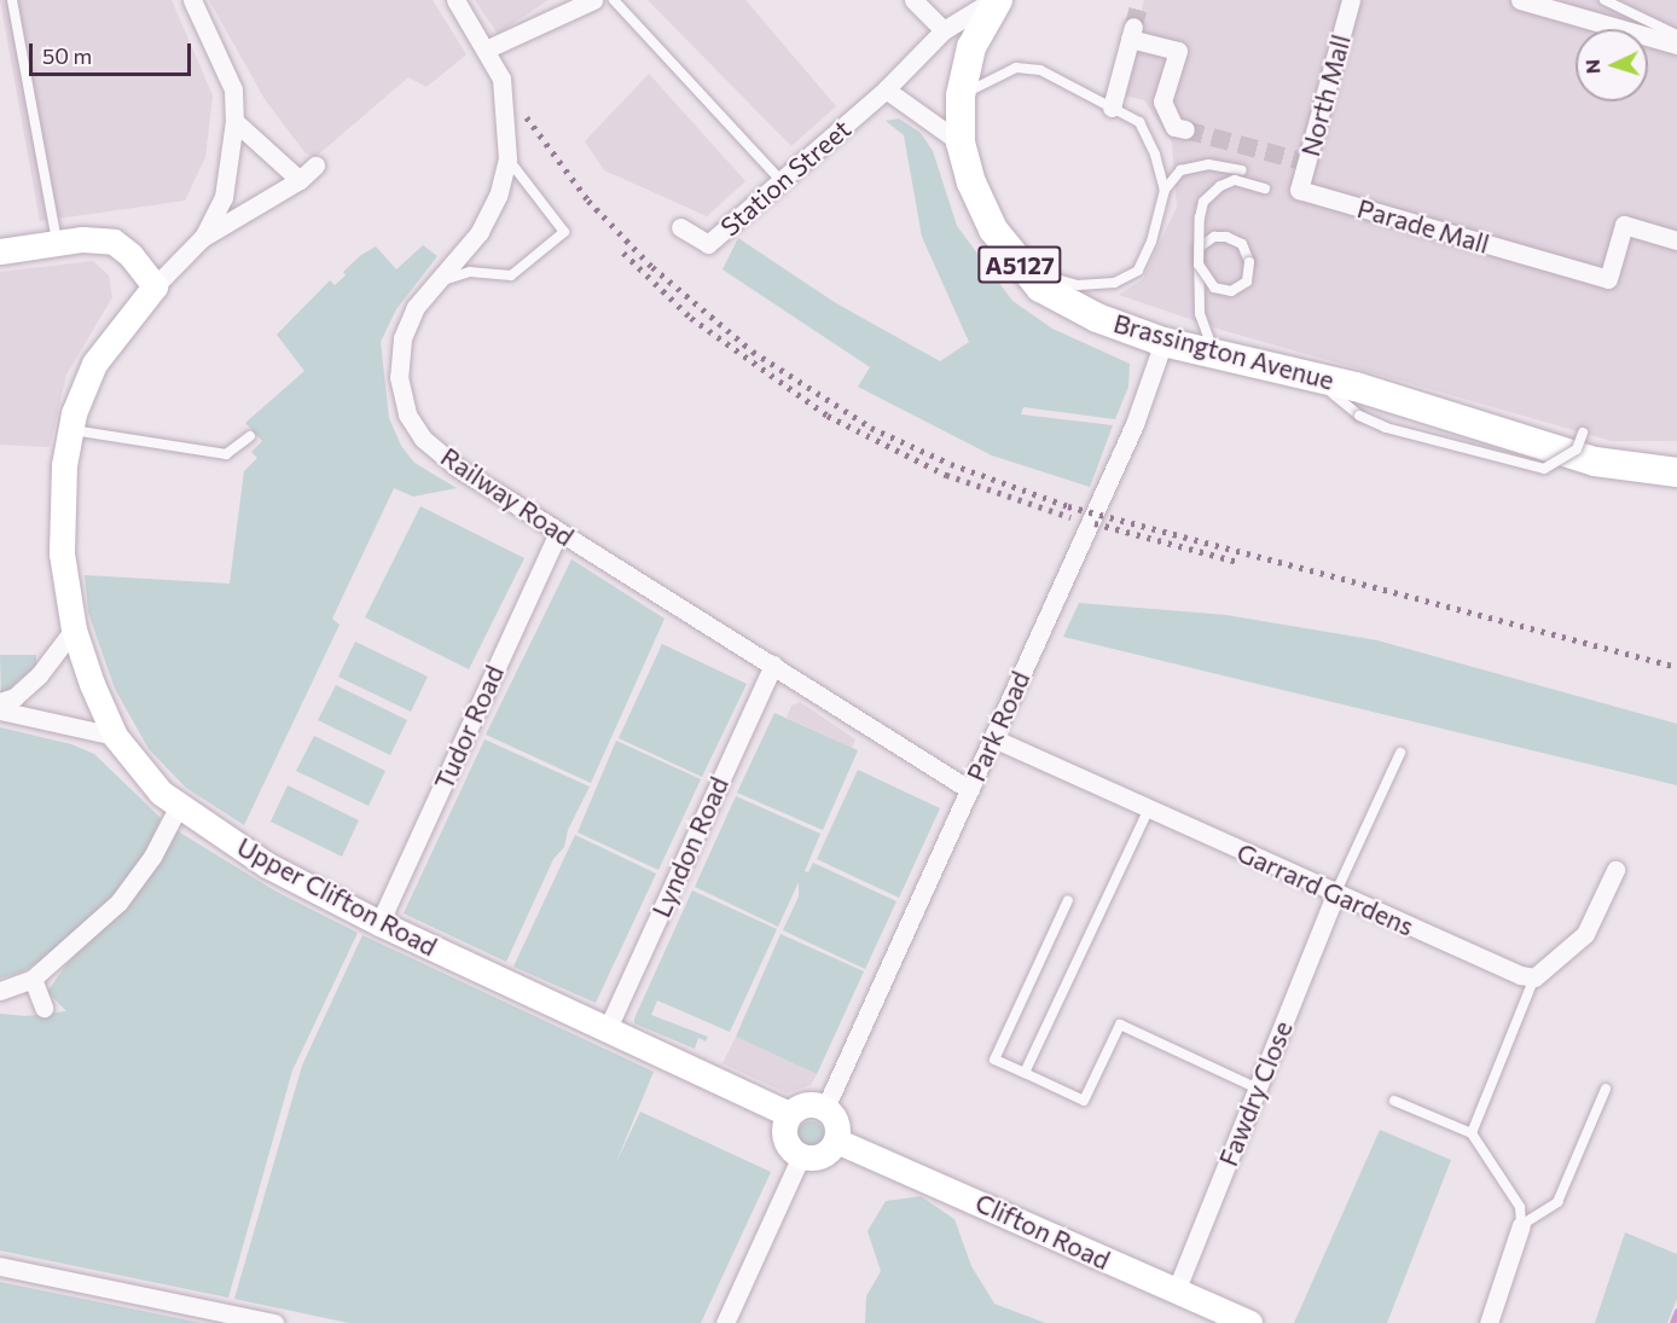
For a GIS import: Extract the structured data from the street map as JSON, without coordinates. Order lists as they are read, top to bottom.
{
  "streets": {
    "main road": ["A5127", "Brassington Avenue"],
    "street": [
      "North Mall",
      "Station Street",
      "Parade Mall",
      "Railway Road",
      "Park Road",
      "Tudor Road",
      "Lyndon Road",
      "Garrard Gardens",
      "Upper Clifton Road",
      "Fawdry Close",
      "Clifton Road"
    ]
  },
  "crossings": [
    ["North Mall", "Parade Mall"],
    ["Station Street", "Brassington Avenue"],
    ["Brassington Avenue", "Park Road"],
    ["Railway Road", "Park Road"],
    ["Railway Road", "Tudor Road"],
    ["Railway Road", "Lyndon Road"],
    ["Park Road", "Garrard Gardens"],
    ["Park Road", "Upper Clifton Road"],
    ["Park Road", "Clifton Road"],
    ["Tudor Road", "Upper Clifton Road"],
    ["Lyndon Road", "Upper Clifton Road"],
    ["Garrard Gardens", "Fawdry Close"],
    ["Upper Clifton Road", "Clifton Road"],
    ["Fawdry Close", "Clifton Road"]
  ],
  "scale_bar": "50 m",
  "north": "left"
}
